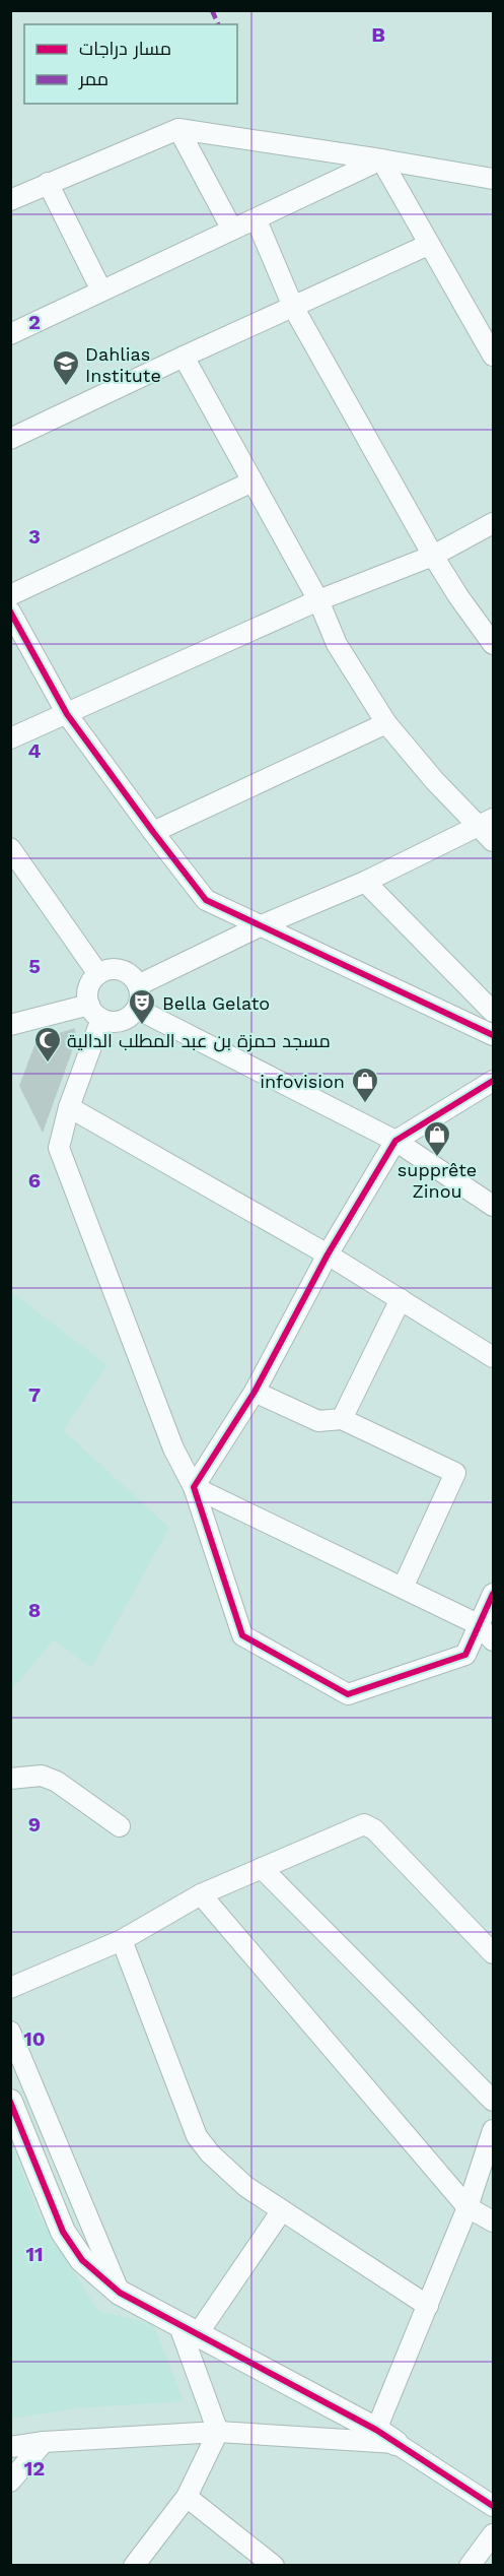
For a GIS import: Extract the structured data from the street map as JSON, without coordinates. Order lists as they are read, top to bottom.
{
  "places": {
    "school or university": ["Dahlias Institute"],
    "theatre": ["Bella Gelato"],
    "mosque": ["مسجد حمزة بن عبد المطلب الدالية"],
    "shop": ["infovision", "supprête Zinou"]
  },
  "legend": ["مسار دراجات", "ممر"],
  "grid": {
    "columns": ["B"],
    "rows": [
      "2",
      "3",
      "4",
      "5",
      "6",
      "7",
      "8",
      "9",
      "10",
      "11",
      "12"
    ]
  }
}
